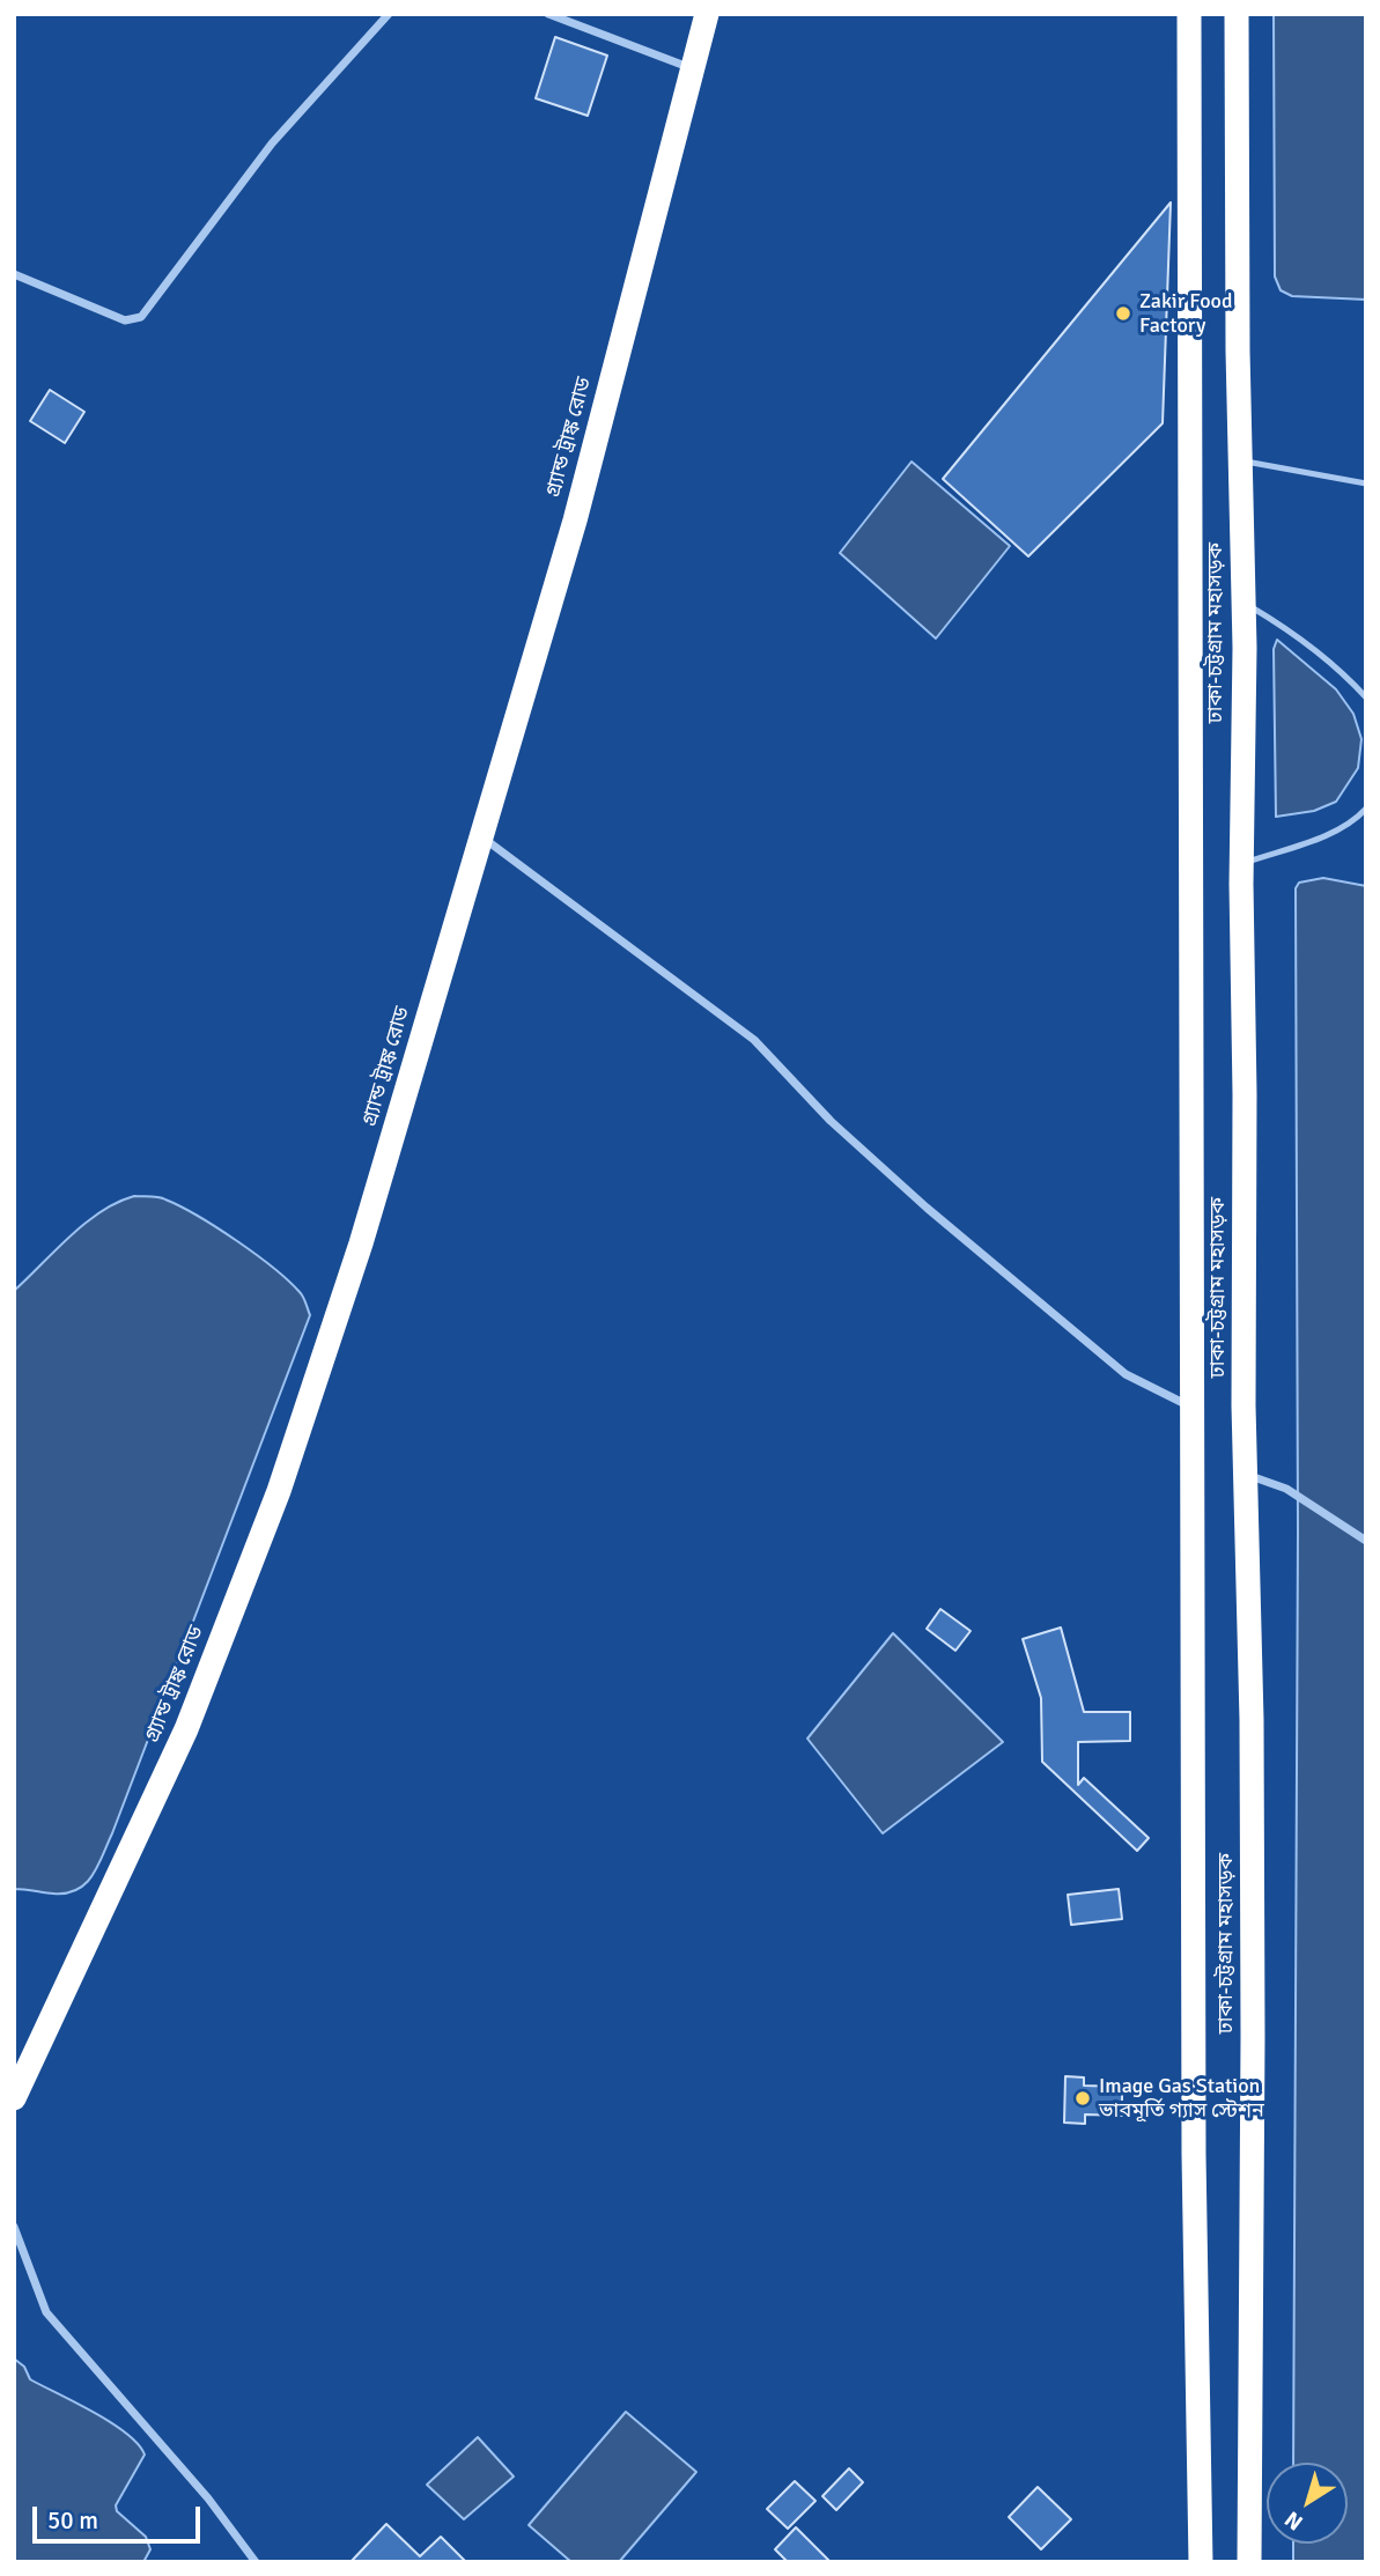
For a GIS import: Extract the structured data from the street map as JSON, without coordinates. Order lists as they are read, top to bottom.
{
  "streets": {
    "highway": ["গ্র্যান্ড ট্রাঙ্ক রোড", "ঢাকা-চট্টগ্রাম মহাসড়ক"]
  },
  "places": ["Zakir Food Factory", "Image Gas Station ভাবমূর্তি গ্যাস স্টেশন"],
  "scale_bar": "50 m",
  "north": "bottom left"
}
